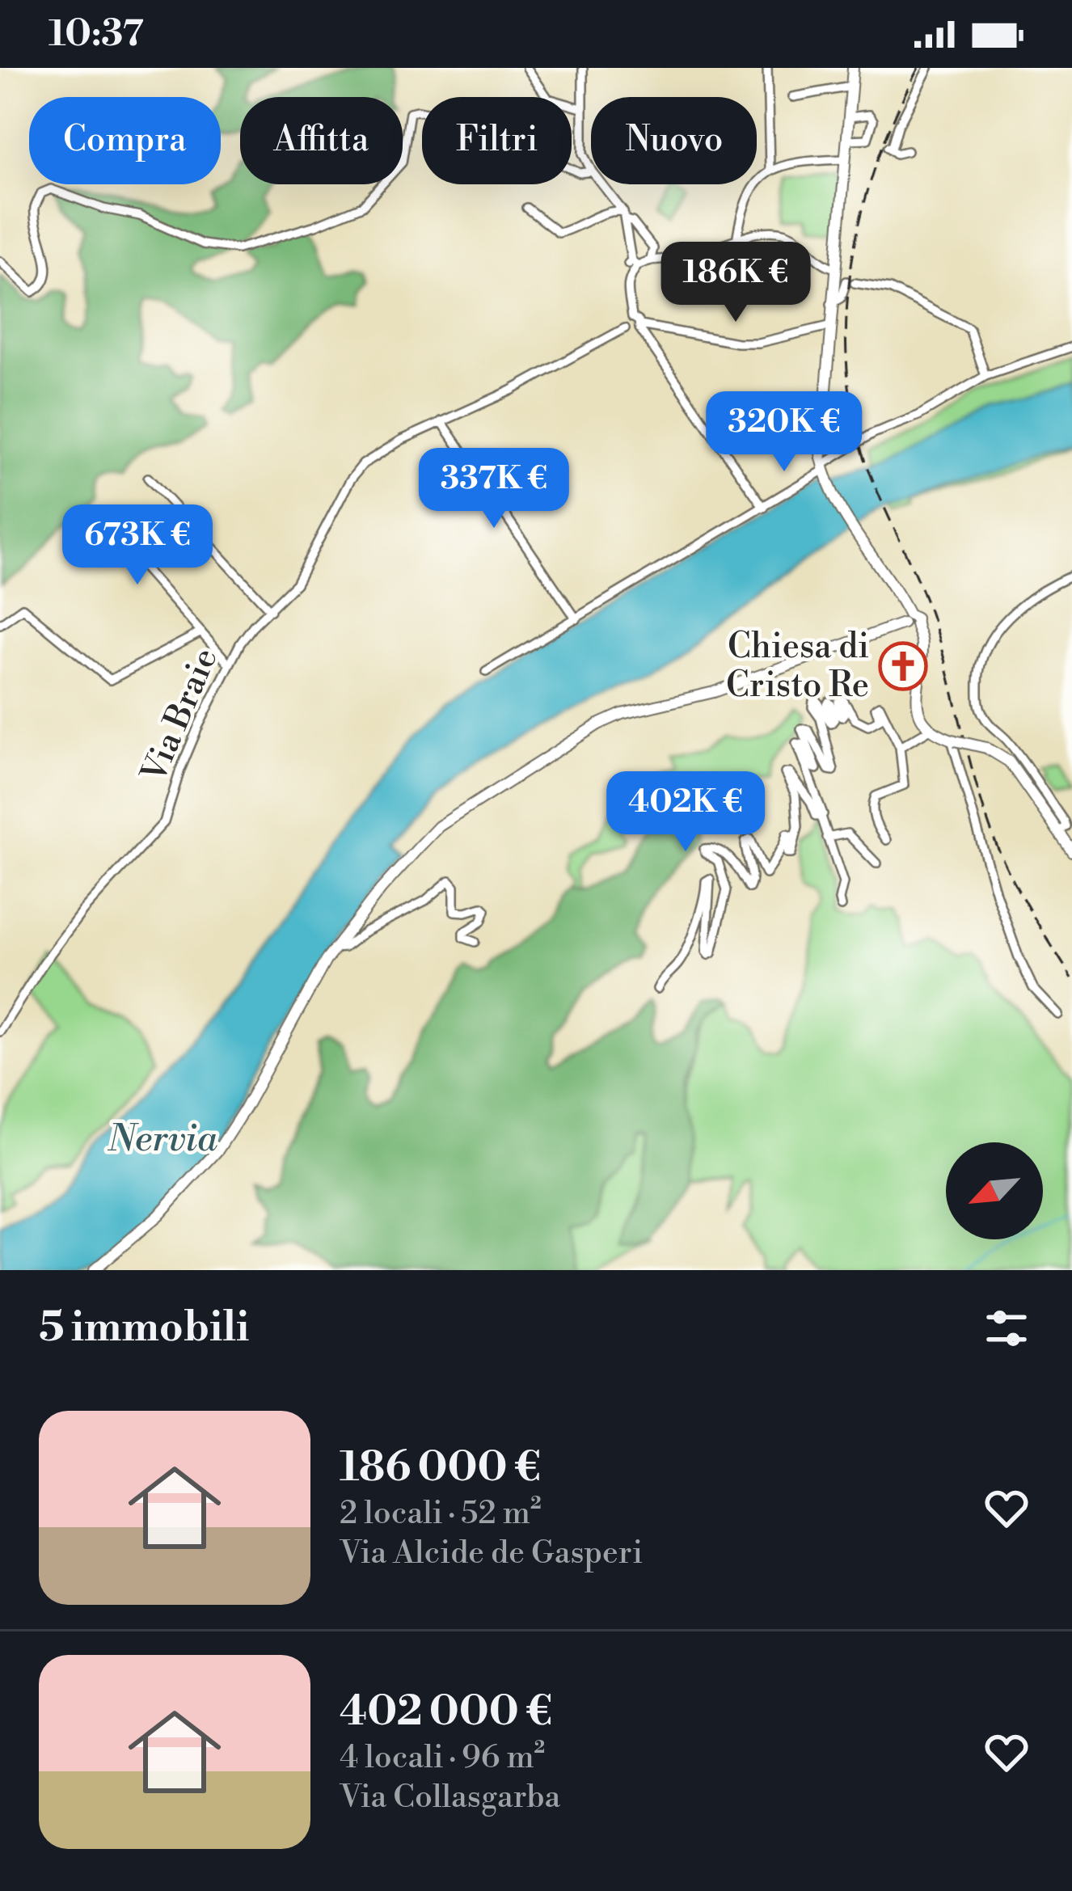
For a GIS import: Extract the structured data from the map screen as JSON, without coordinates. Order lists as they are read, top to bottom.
{
  "streets": {
    "street": ["Via Braie"]
  },
  "water": ["Nervia"],
  "places": {
    "church": ["Chiesa di Cristo Re"]
  },
  "north": "bottom left",
  "page": {
    "status": "10:37",
    "chip": [
      "Compra",
      "Affitta",
      "Filtri",
      "Nuovo"
    ],
    "price": [
      "186K €",
      "320K €",
      "337K €",
      "673K €",
      "402K €"
    ],
    "heading": "5 immobili",
    "list": [
      {
        "name": "186 000 €",
        "note": "2 locali · 52 m² · Via Alcide de Gasperi"
      },
      {
        "name": "402 000 €",
        "note": "4 locali · 96 m² · Via Collasgarba"
      }
    ]
  }
}
